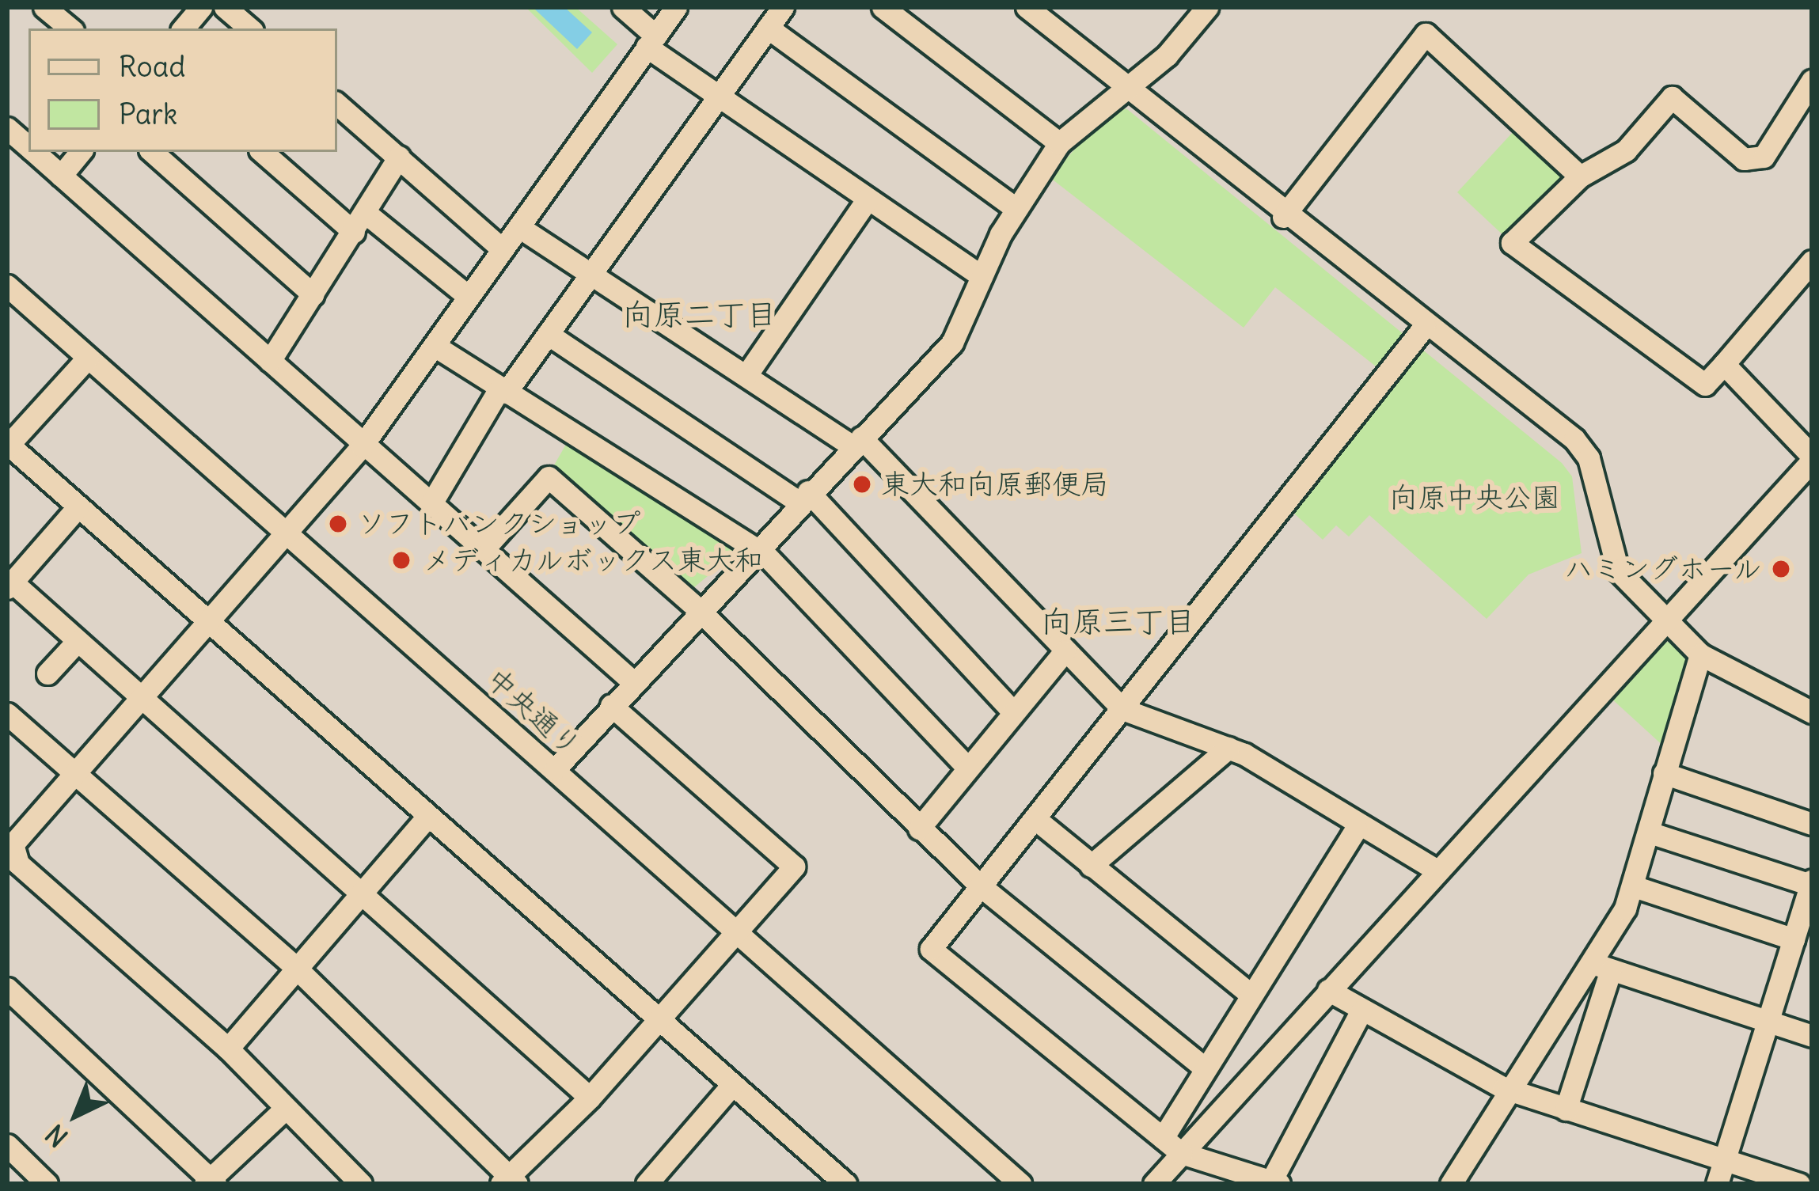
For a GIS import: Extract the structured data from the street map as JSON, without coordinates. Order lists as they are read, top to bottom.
{
  "streets": {
    "street": ["中央通り"]
  },
  "districts": ["向原二丁目", "向原三丁目"],
  "parks": ["向原中央公園"],
  "places": [
    "東大和向原郵便局",
    "ソフトバンクショップ",
    "メディカルボックス東大和",
    "ハミングホール"
  ],
  "legend": ["Road", "Park"],
  "north": "bottom left"
}
